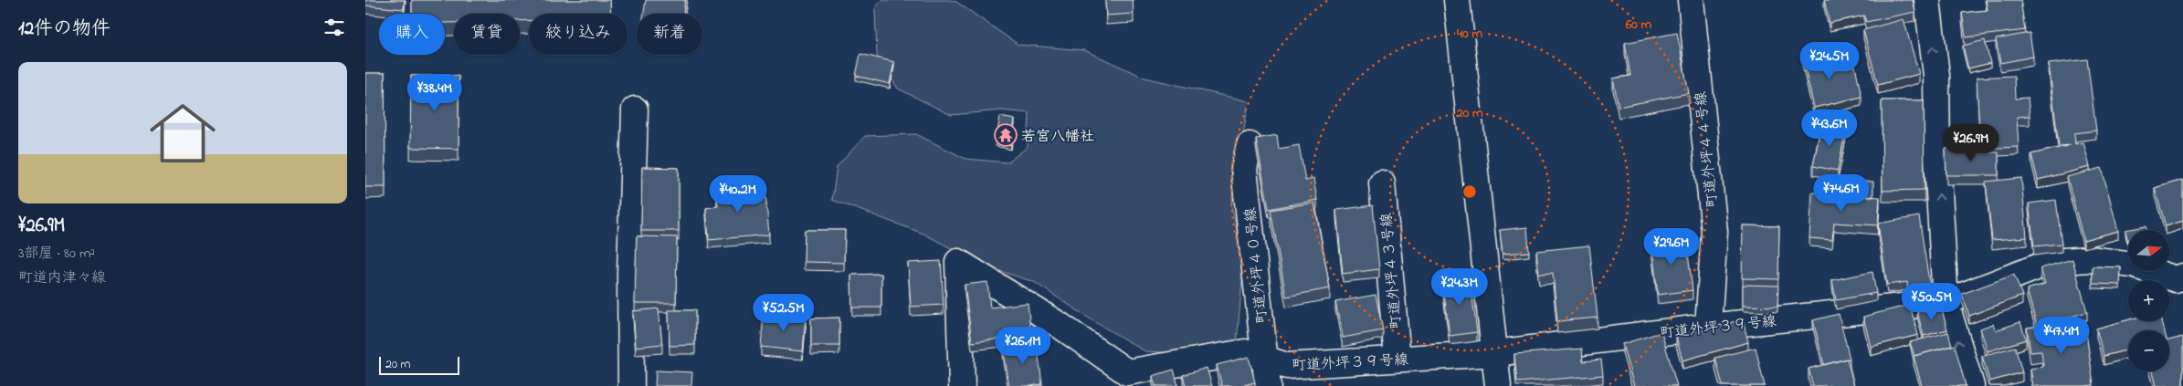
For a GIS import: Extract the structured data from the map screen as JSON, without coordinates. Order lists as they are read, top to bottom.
{
  "streets": {
    "street": [
      "町道外坪４４号線",
      "町道外坪４０号線",
      "町道外坪４３号線",
      "町道外坪３９号線"
    ]
  },
  "crossings": [
    ["町道外坪４４号線", "町道外坪３９号線"],
    ["町道外坪４０号線", "町道外坪３９号線"],
    ["町道外坪４３号線", "町道外坪３９号線"]
  ],
  "places": {
    "temple": ["若宮八幡社"]
  },
  "scale_bar": "20 m",
  "north": "right",
  "page": {
    "heading": "12件の物件",
    "chip": [
      "購入",
      "賃貸",
      "絞り込み",
      "新着"
    ],
    "price": [
      "¥24.5M",
      "¥38.4M",
      "¥43.6M",
      "¥26.9M",
      "¥74.6M",
      "¥40.2M",
      "¥29.6M",
      "¥24.3M",
      "¥50.5M",
      "¥52.5M",
      "¥47.4M",
      "¥26.1M"
    ],
    "list": [
      {
        "name": "¥26.9M",
        "note": "3部屋 · 80 m² · 町道内津々線"
      }
    ],
    "map_buttons": ["+", "−"],
    "scale": "20 m"
  },
  "rings": ["60 m", "40 m", "20 m"]
}
